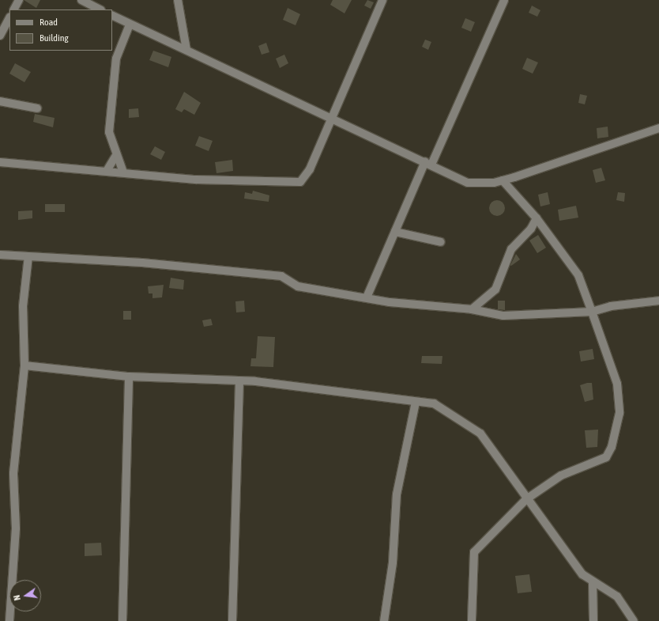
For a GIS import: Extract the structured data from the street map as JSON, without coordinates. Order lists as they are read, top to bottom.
{
  "legend": ["Road", "Building"],
  "north": "left"
}
